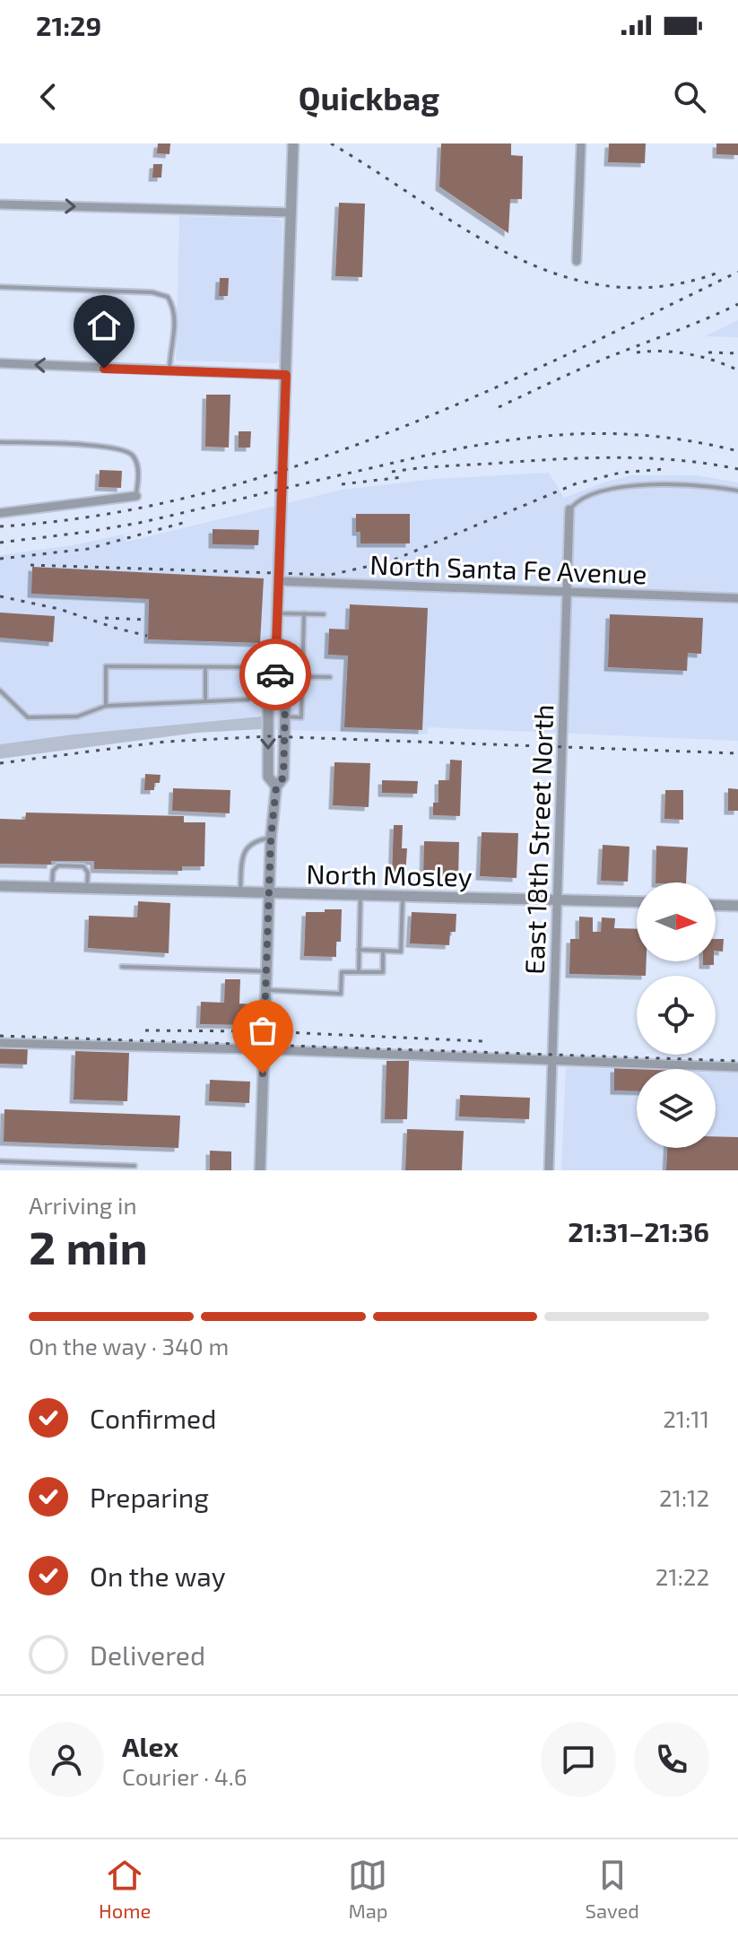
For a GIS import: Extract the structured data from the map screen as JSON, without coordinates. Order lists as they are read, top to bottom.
{
  "streets": {
    "street": ["North Santa Fe Avenue", "East 18th Street North", "North Mosley"]
  },
  "crossings": [
    ["North Santa Fe Avenue", "East 18th Street North"],
    ["East 18th Street North", "North Mosley"]
  ],
  "north": "right",
  "page": {
    "status": "21:29",
    "header": "Quickbag",
    "heading": ["2 min", "Arriving in", "21:31–21:36"],
    "panel": ["Alex", "Courier · 4.6"],
    "bar": "On the way · 340 m",
    "list": [
      ["Confirmed", "21:11"],
      ["Preparing", "21:12"],
      ["On the way", "21:22"],
      "Delivered"
    ],
    "tabs": ["Home", "Map", "Saved"]
  }
}
